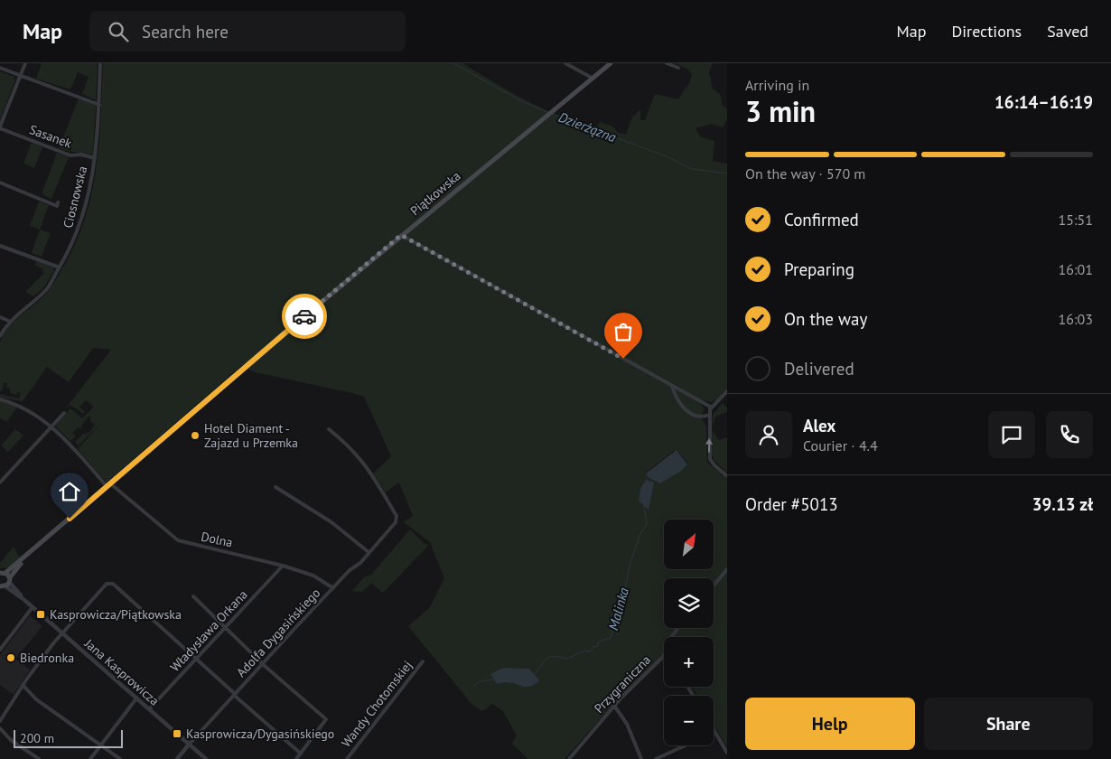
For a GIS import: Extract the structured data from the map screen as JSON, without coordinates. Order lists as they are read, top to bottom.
{
  "streets": {
    "main road": ["Piątkowska"],
    "street": [
      "Sasanek",
      "Ciosnowska",
      "Dolna",
      "Władysława Orkana",
      "Adolfa Dygasińskiego",
      "Jana Kasprowicza",
      "Przygraniczna",
      "Wandy Chotomskiej"
    ]
  },
  "crossings": [
    ["Sasanek", "Ciosnowska"],
    ["Piątkowska", "Dolna"],
    ["Piątkowska", "Jana Kasprowicza"],
    ["Dolna", "Władysława Orkana"],
    ["Dolna", "Adolfa Dygasińskiego"],
    ["Władysława Orkana", "Jana Kasprowicza"],
    ["Adolfa Dygasińskiego", "Jana Kasprowicza"]
  ],
  "water": ["Dzierżązna", "Malinka"],
  "places": {
    "other": ["Hotel Diament - Zajazd u Przemka", "Biedronka"],
    "transit": ["Kasprowicza/Piątkowska", "Kasprowicza/Dygasińskiego"]
  },
  "scale_bar": "200 m",
  "north": "top right",
  "page": {
    "header": "Map",
    "search": "Search here",
    "nav": ["Map", "Directions", "Saved"],
    "heading": ["3 min", "Arriving in", "16:14–16:19"],
    "panel": [
      "Alex",
      "Courier · 4.4",
      "Order #5013",
      "39.13 zł"
    ],
    "bar": "On the way · 570 m",
    "list": [
      ["Confirmed", "15:51"],
      ["Preparing", "16:01"],
      ["On the way", "16:03"],
      "Delivered"
    ],
    "map_buttons": ["+", "−"],
    "buttons": ["Help", "Share"],
    "scale": "200 m"
  }
}
